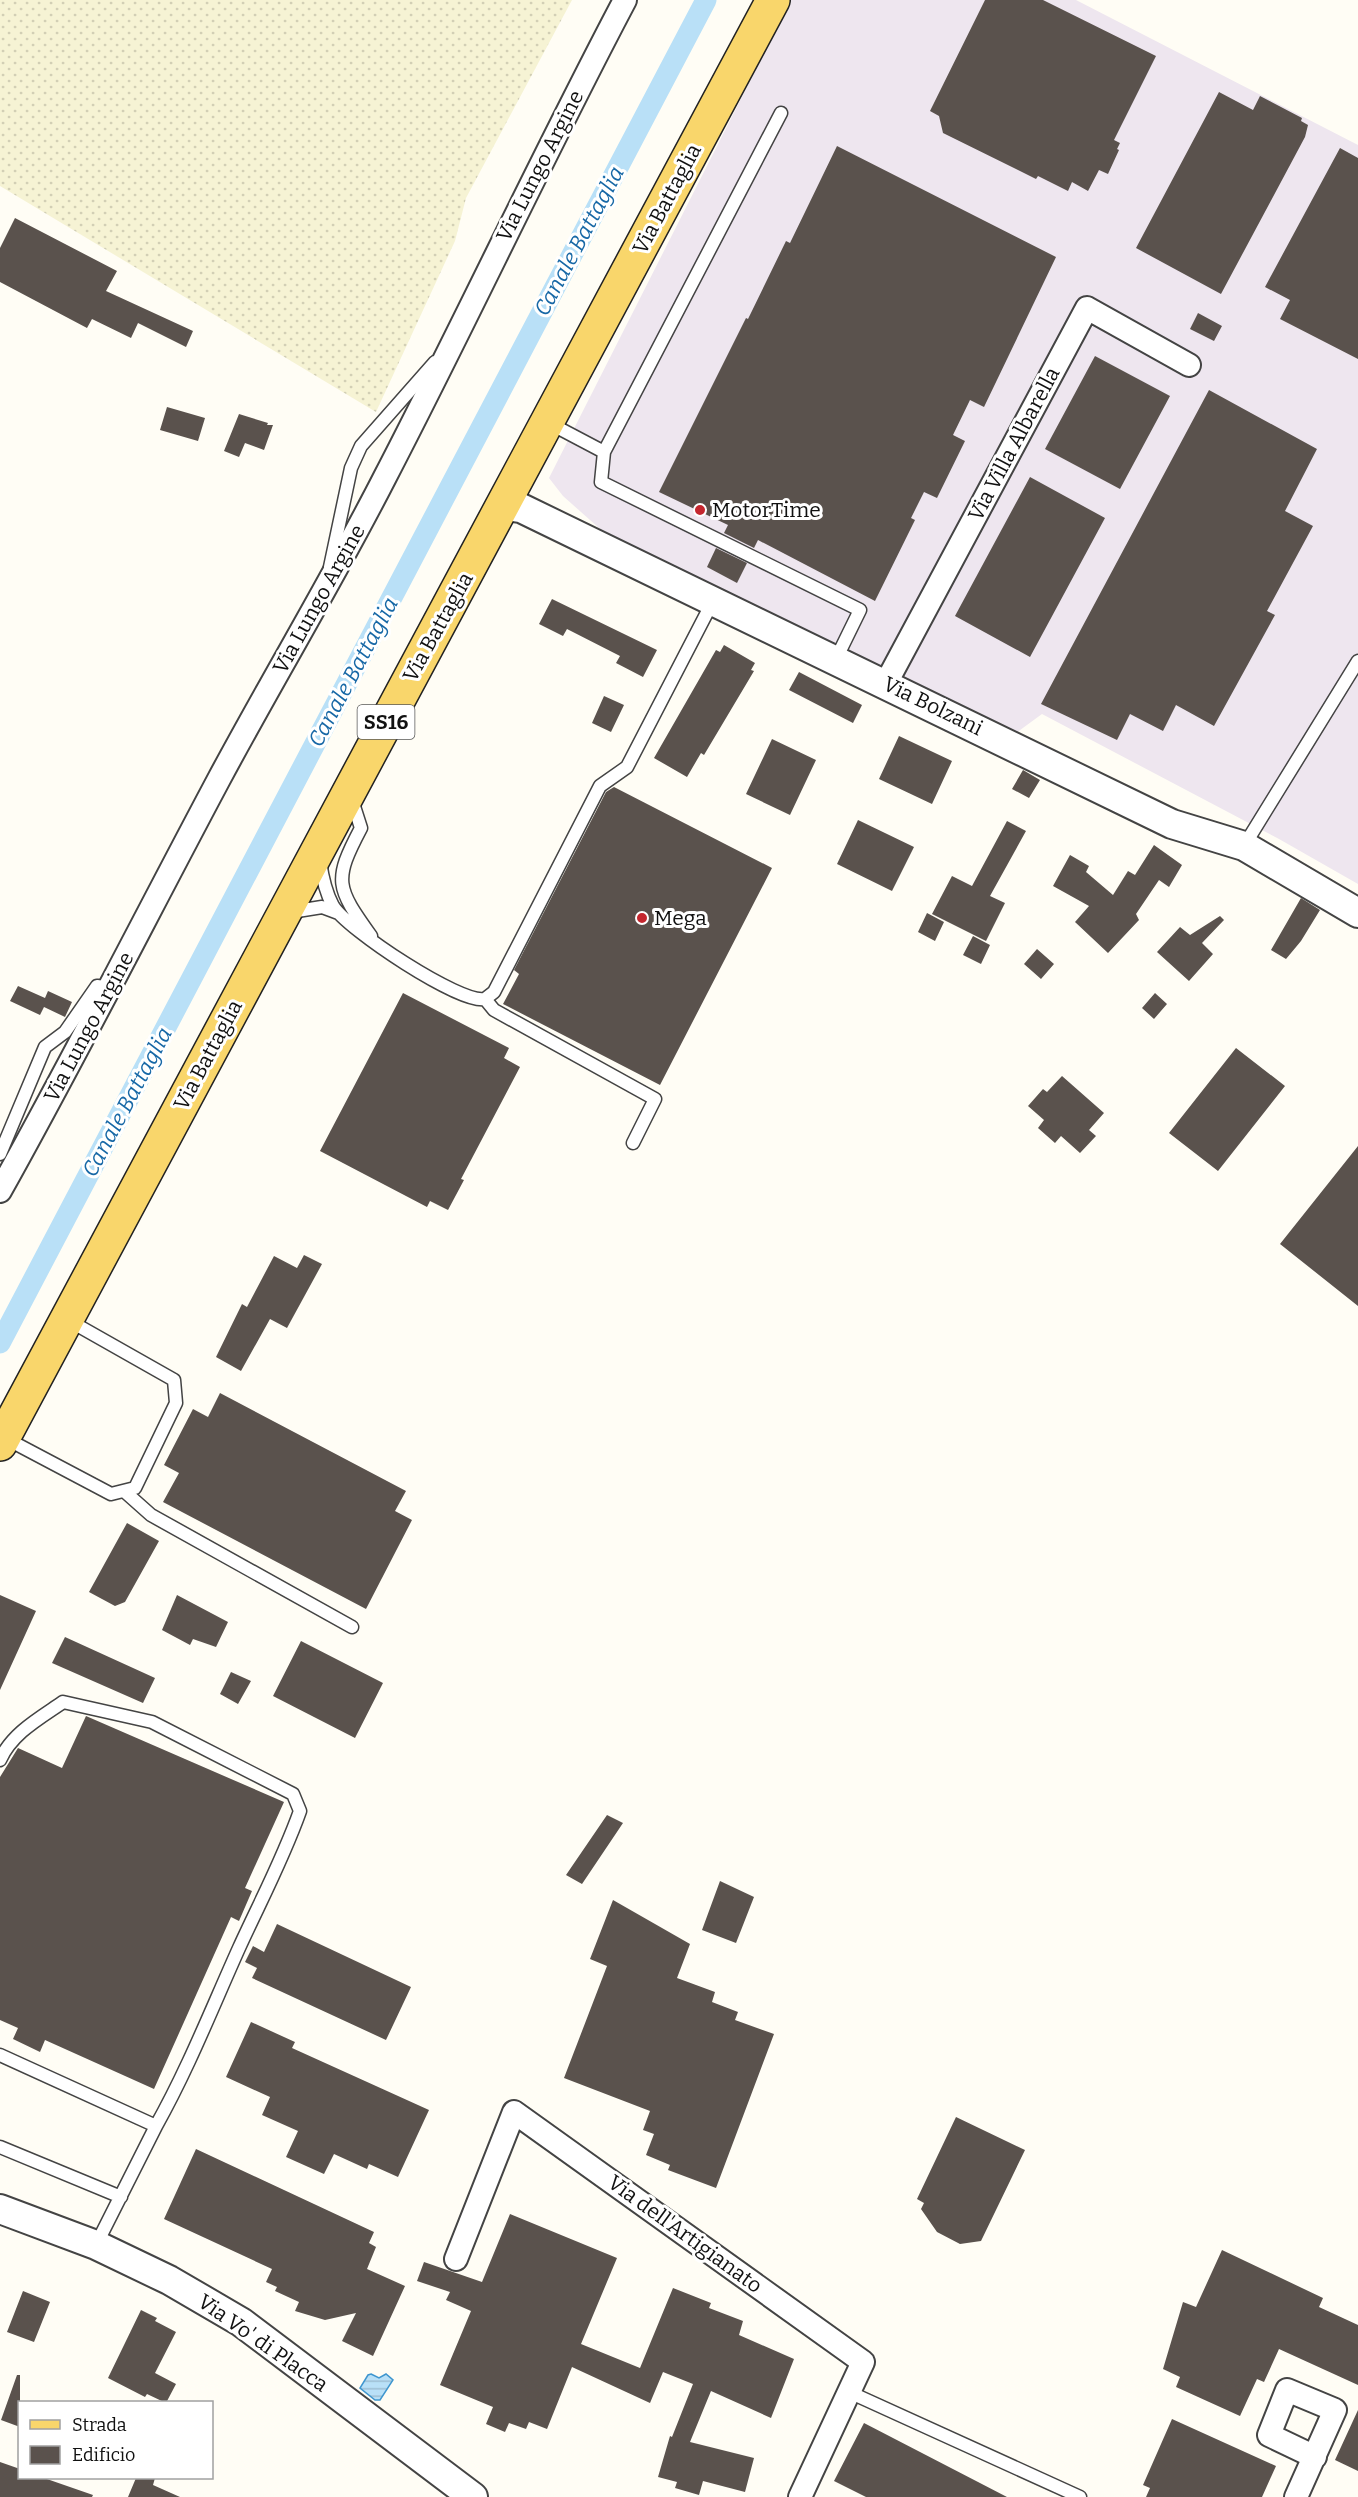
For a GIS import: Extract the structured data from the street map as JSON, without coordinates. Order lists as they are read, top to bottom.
{
  "streets": {
    "main road": ["Via Battaglia", "SS16"],
    "street": [
      "Via Lungo Argine",
      "Via Villa Albarella",
      "Via Bolzani",
      "Via dell'Artigianato",
      "Via Vo' di Placca"
    ]
  },
  "crossings": [
    ["Via Battaglia", "Via Bolzani"],
    ["Via Villa Albarella", "Via Bolzani"]
  ],
  "water": ["Canale Battaglia"],
  "places": ["MotorTime", "Mega"],
  "legend": ["Strada", "Edificio"]
}
